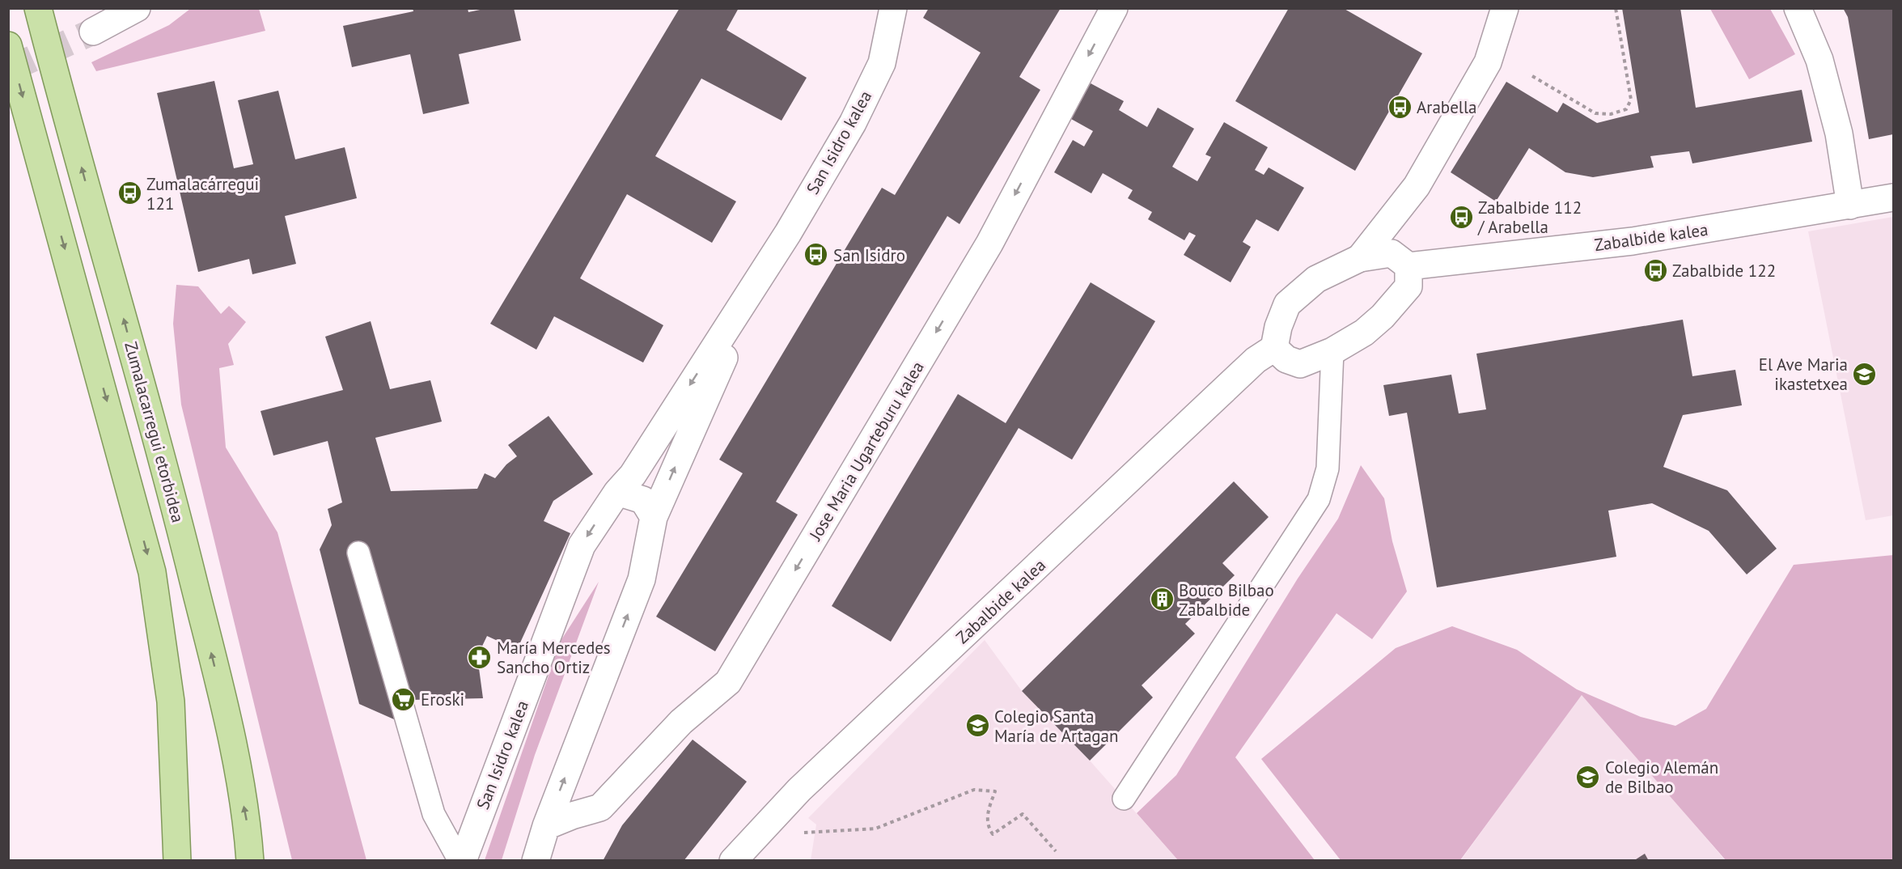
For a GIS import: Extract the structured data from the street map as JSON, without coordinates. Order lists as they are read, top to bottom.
{
  "streets": {
    "main road": ["Zumalacarregui etorbidea"],
    "street": ["San Isidro kalea", "Zabalbide kalea", "Jose Maria Ugarteburu kalea"]
  },
  "crossings": [
    ["San Isidro kalea", "Jose Maria Ugarteburu kalea"]
  ],
  "one_way": ["Jose Maria Ugarteburu kalea"],
  "places": {
    "bus stop": [
      "Arabella",
      "Zumalacárregui 121",
      "Zabalbide 112 / Arabella",
      "San Isidro",
      "Zabalbide 122"
    ],
    "school or university": ["El Ave Maria ikastetxea", "Colegio Santa María de Artagan", "Colegio Alemán de Bilbao"],
    "building": ["Bouco Bilbao Zabalbide"],
    "pharmacy": ["María Mercedes Sancho Ortiz"],
    "supermarket": ["Eroski"]
  }
}
